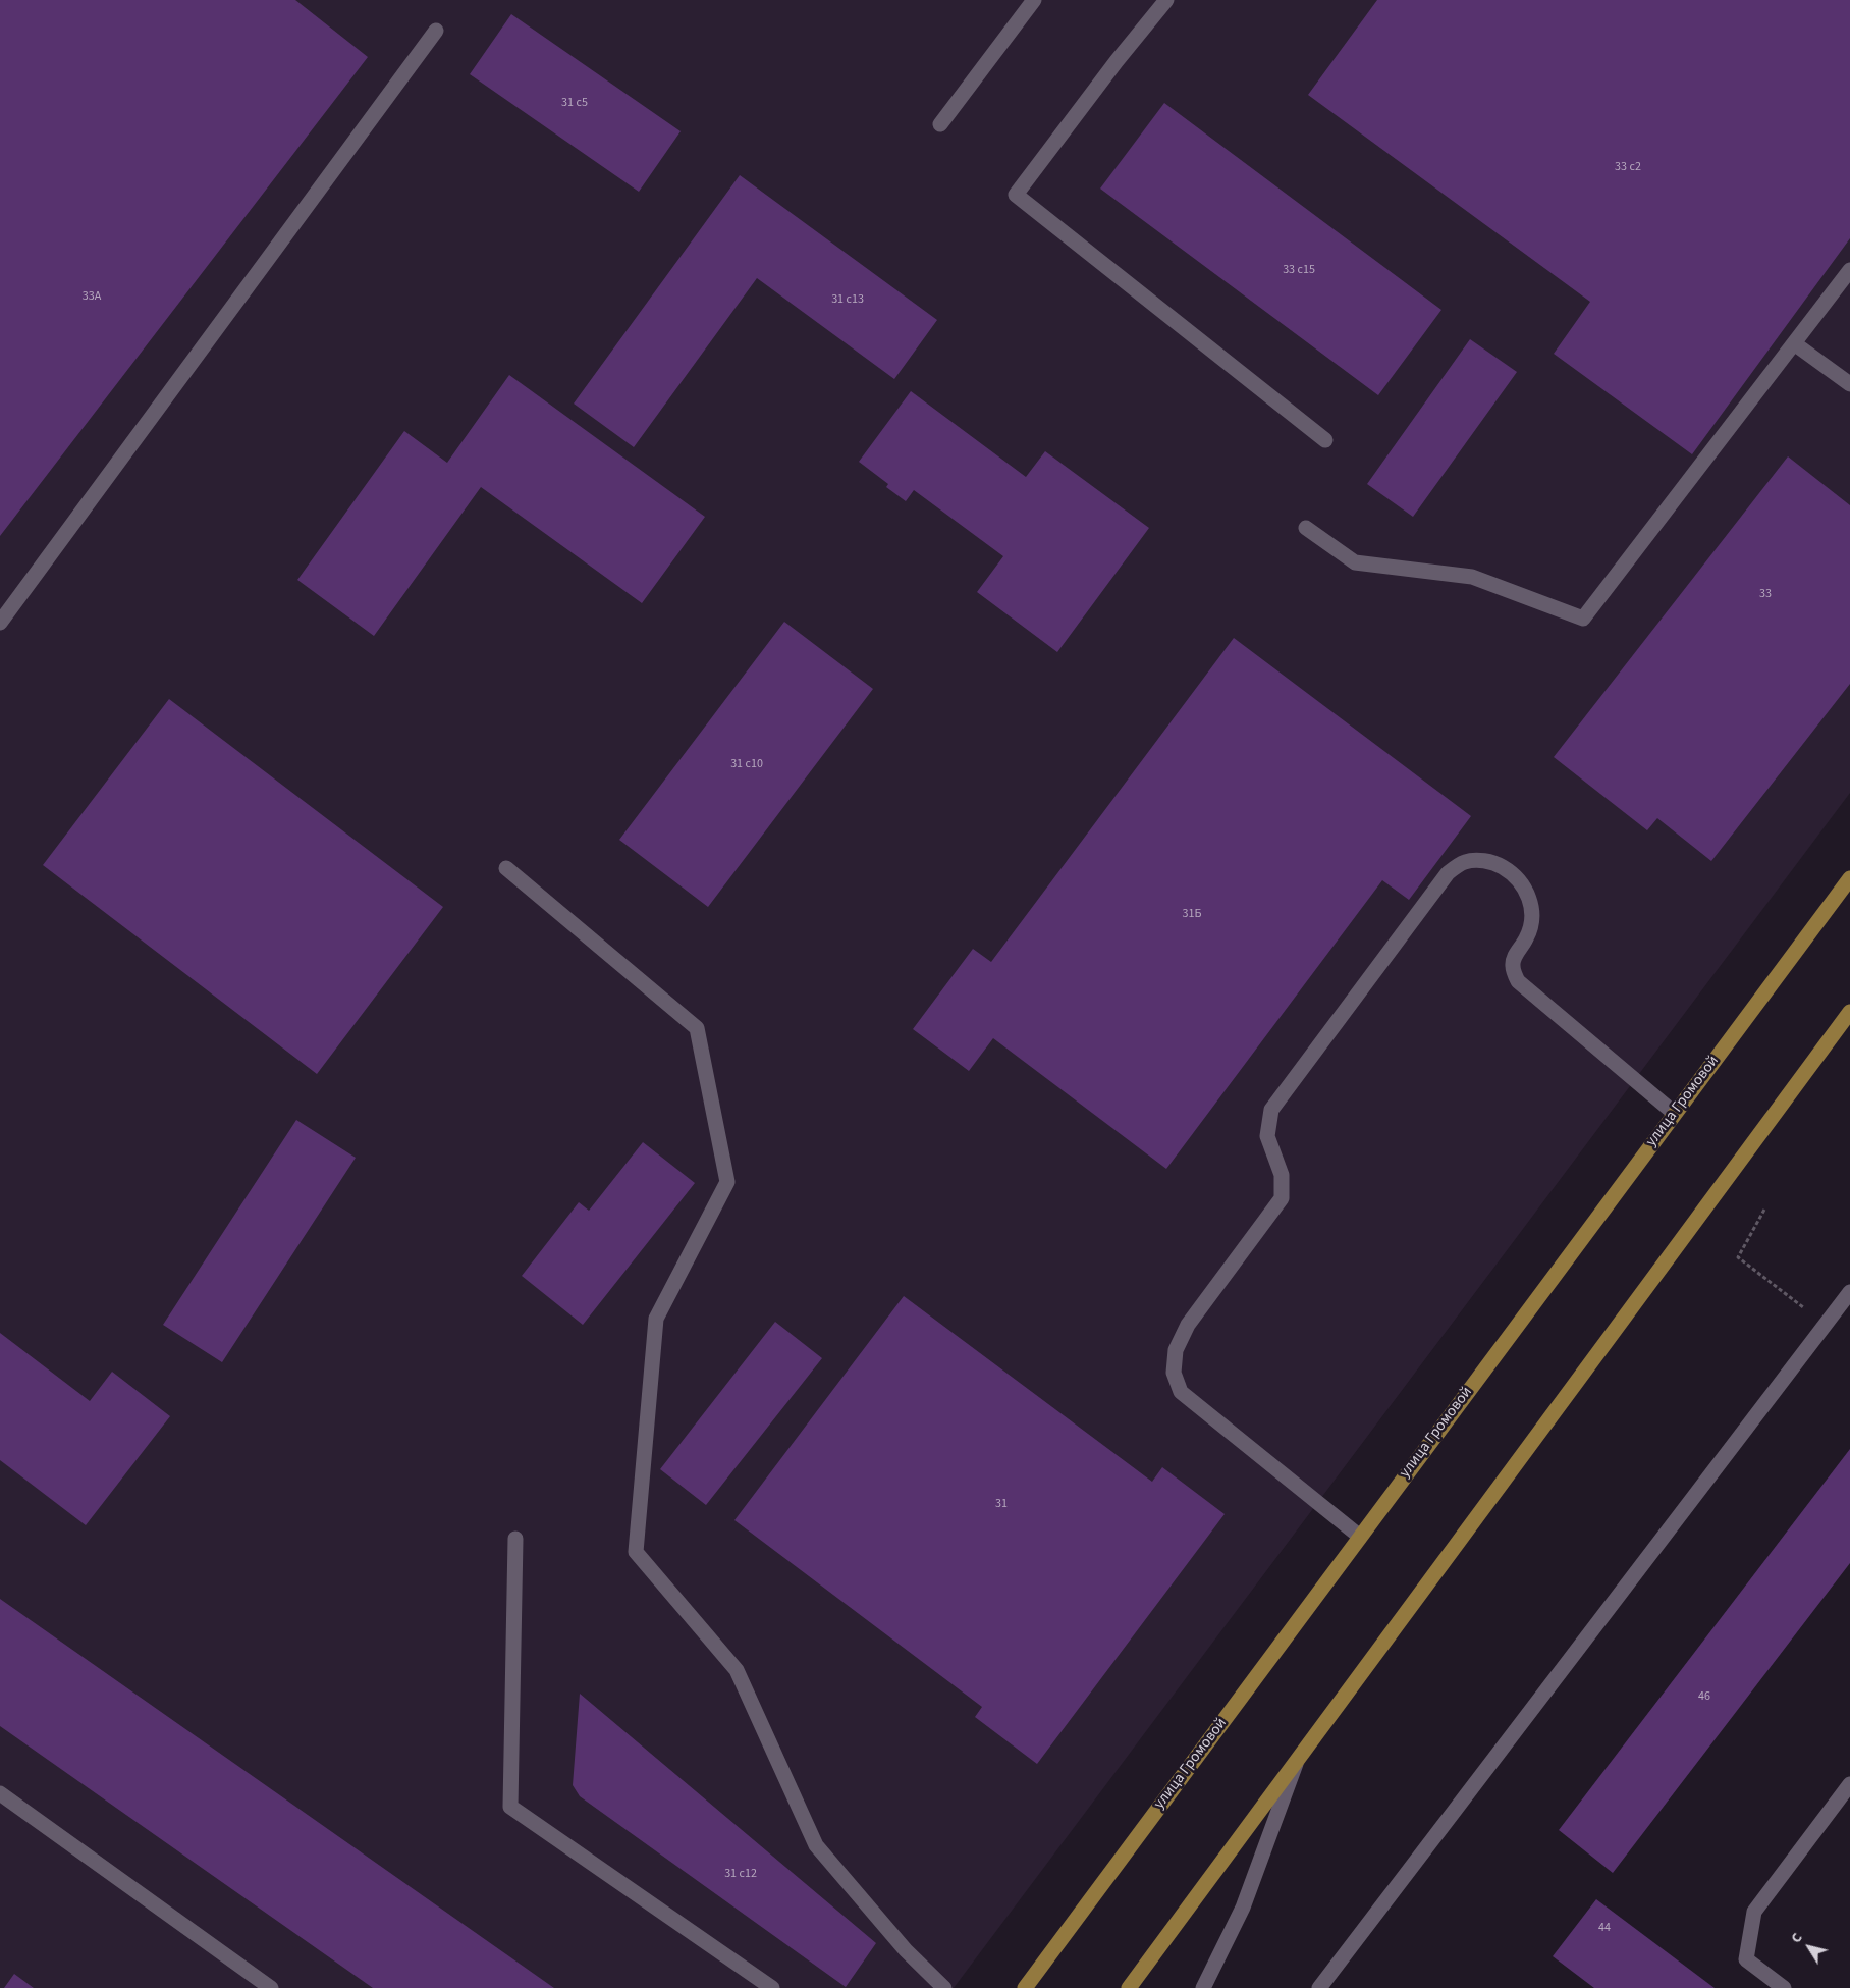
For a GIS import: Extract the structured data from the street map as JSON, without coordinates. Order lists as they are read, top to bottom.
{
  "streets": {
    "main road": ["улица Громовой"]
  },
  "house_numbers": [
    "31 с5",
    "33 с2",
    "33 с15",
    "33А",
    "31 с13",
    "33",
    "31 с10",
    "31Б",
    "31",
    "46",
    "31 с12",
    "44"
  ],
  "north": "top left"
}
